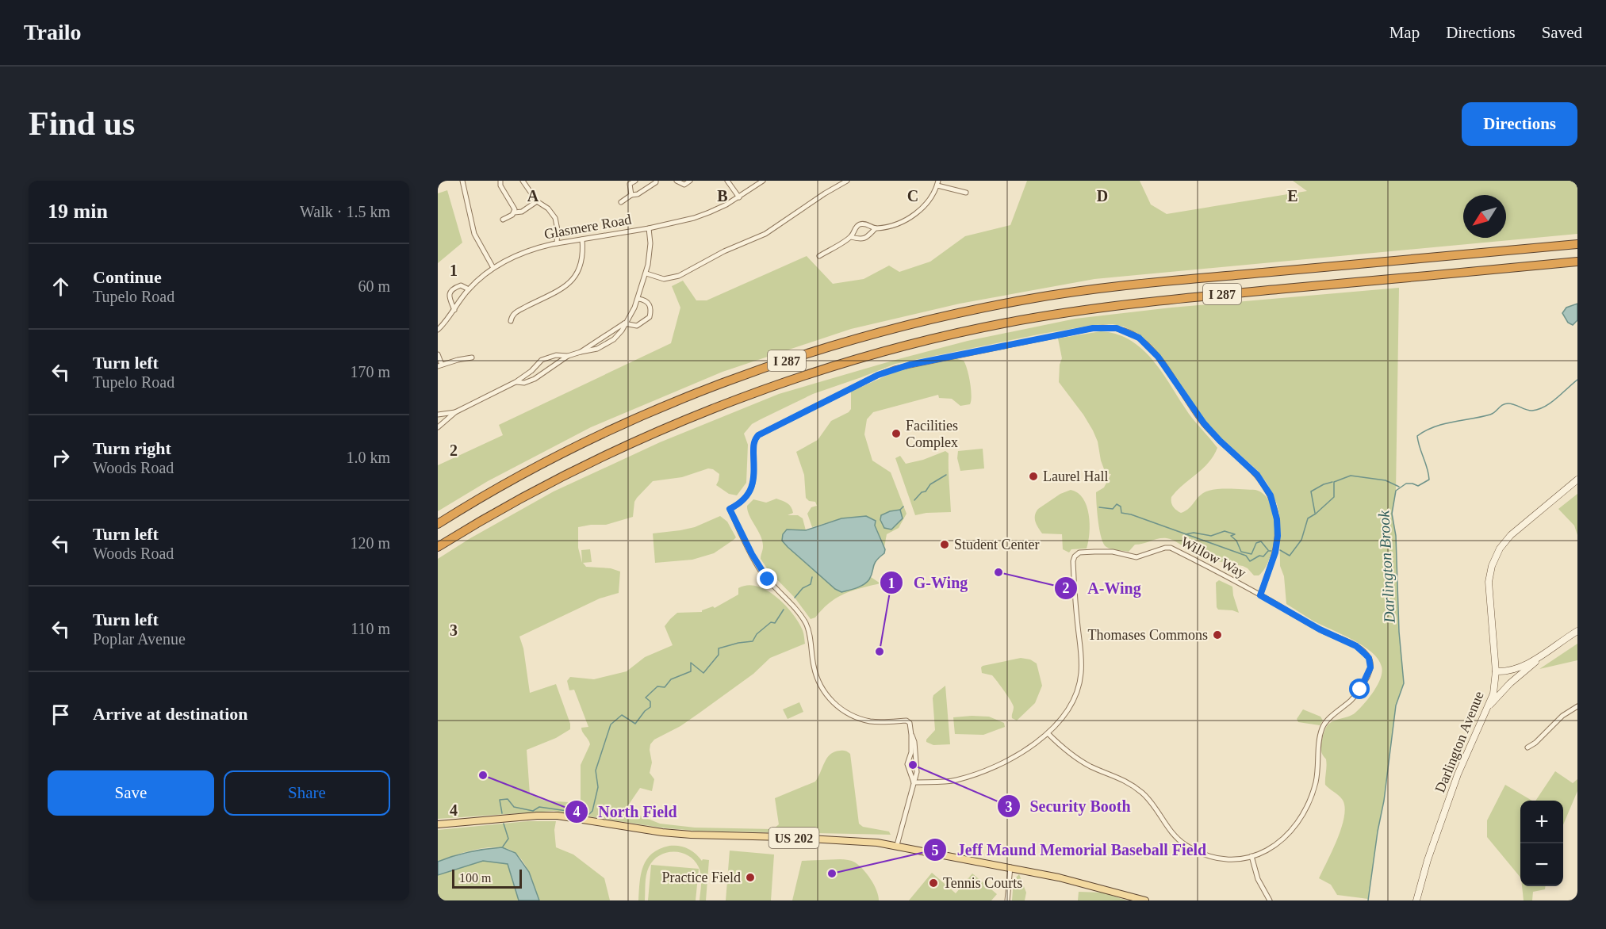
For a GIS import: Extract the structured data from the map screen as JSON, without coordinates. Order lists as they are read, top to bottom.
{
  "streets": {
    "highway": ["I 287"],
    "main road": ["Darlington Avenue", "US 202"],
    "street": ["Glasmere Road", "Willow Way"]
  },
  "water": ["Darlington Brook"],
  "places": [
    "Facilities Complex",
    "Laurel Hall",
    "Student Center",
    "A-Wing",
    "Thomases Commons",
    "G-Wing",
    "Security Booth",
    "North Field",
    "Jeff Maund Memorial Baseball Field",
    "Practice Field",
    "Tennis Courts"
  ],
  "scale_bar": "100 m",
  "north": "bottom left",
  "page": {
    "header": "Trailo",
    "nav": ["Map", "Directions", "Saved"],
    "buttons": [
      "Directions",
      ["Save", "Share"]
    ],
    "title": "Find us",
    "heading": ["19 min", "Walk · 1.5 km"],
    "list": [
      ["Continue", "Tupelo Road", "60 m"],
      ["Turn left", "Tupelo Road", "170 m"],
      ["Turn right", "Woods Road", "1.0 km"],
      ["Turn left", "Woods Road", "120 m"],
      ["Turn left", "Poplar Avenue", "110 m"],
      "Arrive at destination"
    ],
    "map_buttons": ["+", "−"],
    "scale": "100 m"
  },
  "grid": {
    "columns": [
      "A",
      "B",
      "C",
      "D",
      "E"
    ],
    "rows": [
      "1",
      "2",
      "3",
      "4"
    ]
  }
}
